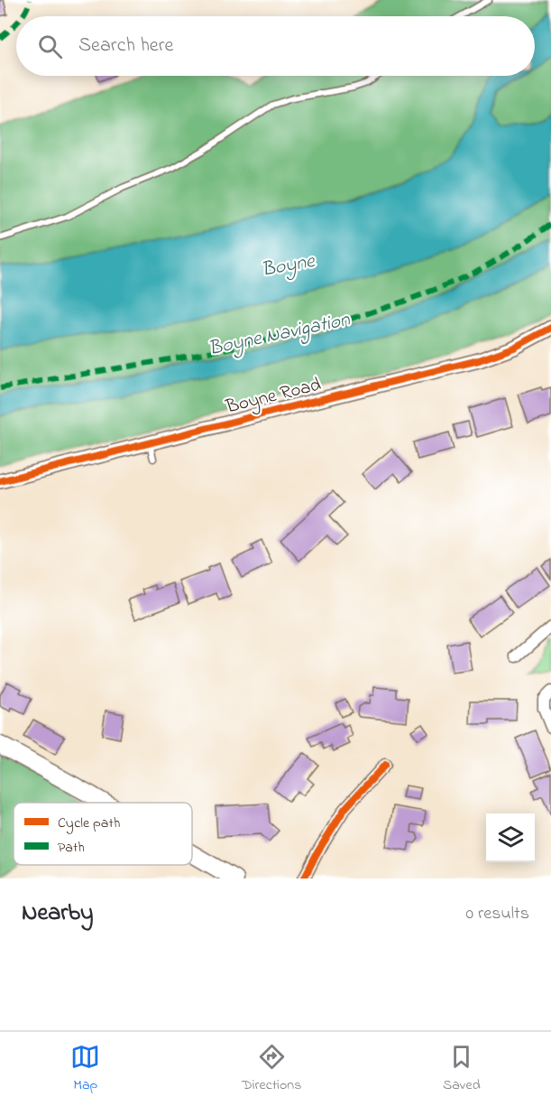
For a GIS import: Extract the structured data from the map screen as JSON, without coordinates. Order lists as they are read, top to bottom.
{
  "streets": {
    "street": ["Boyne Road"]
  },
  "water": ["Boyne", "Boyne Navigation"],
  "legend": ["Cycle path", "Path"],
  "page": {
    "search": "Search here",
    "heading": ["Nearby", "0 results"],
    "nav": ["Map", "Directions", "Saved"]
  }
}
